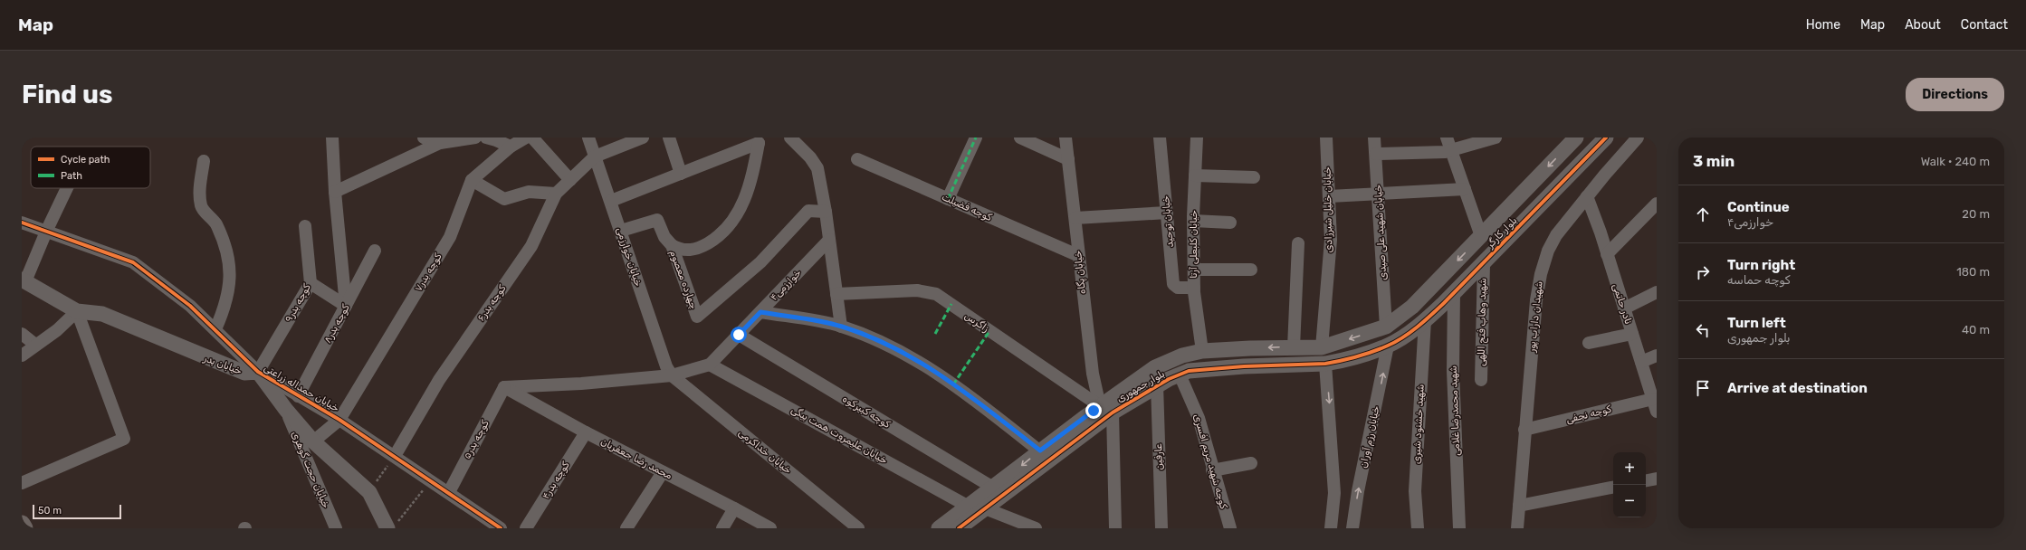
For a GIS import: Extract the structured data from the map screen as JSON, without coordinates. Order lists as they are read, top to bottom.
{
  "streets": {
    "street": [
      "کوچه فضیلت",
      "خیابان خلیل شیرزادی",
      "خیابان توحید",
      "خیابان شهید علی صیدی",
      "بلوار کارگر",
      "خیابان کلبعلی آرتا",
      "خیابان خوارزمی",
      "کوچه بدر۷",
      "خیابان پگاه",
      "چهارده معصوم",
      "خوارزمی۴",
      "کوچه بدر۹",
      "کوچه بدر۶",
      "نادر حاتمی",
      "شهیدان داراب پور",
      "زاگرس",
      "شهید وهاب فتح اللهی",
      "کوچه بدر۸",
      "خیابان بدر",
      "بلوار جمهوری",
      "خیابان حمداله زراعتی",
      "شهید محمدرضا غلامی",
      "کوچه کبیرکوه",
      "کوچه نجفی",
      "شهید خشنود شیری",
      "خیابان علیمروت همت بیگی",
      "خیابان رزم آوران",
      "کوچه بدر۵",
      "خیابان خداکرمی",
      "عارفین",
      "محمد رضا جعفریان",
      "کوچه شهید مریم افسری",
      "خیابان حجت گوهری",
      "کوچه بدر۴"
    ]
  },
  "crossings": [
    ["کوچه فضیلت", "خیابان پگاه"],
    ["خیابان خلیل شیرزادی", "بلوار جمهوری"],
    ["خیابان توحید", "خیابان کلبعلی آرتا"],
    ["خیابان شهید علی صیدی", "بلوار کارگر"],
    ["خیابان شهید علی صیدی", "بلوار جمهوری"],
    ["بلوار کارگر", "شهید وهاب فتح اللهی"],
    ["بلوار کارگر", "بلوار جمهوری"],
    ["بلوار کارگر", "شهید محمدرضا غلامی"],
    ["بلوار کارگر", "شهید خشنود شیری"],
    ["بلوار کارگر", "خیابان رزم آوران"],
    ["خیابان کلبعلی آرتا", "بلوار جمهوری"],
    ["خیابان خوارزمی", "چهارده معصوم"],
    ["خیابان خوارزمی", "خوارزمی۴"],
    ["خیابان خوارزمی", "کوچه بدر۶"],
    ["خیابان خوارزمی", "خیابان خداکرمی"],
    ["کوچه بدر۷", "خیابان حمداله زراعتی"],
    ["خیابان پگاه", "زاگرس"],
    ["خیابان پگاه", "بلوار جمهوری"],
    ["خوارزمی۴", "کوچه کبیرکوه"],
    ["خوارزمی۴", "خیابان علیمروت همت بیگی"],
    ["خوارزمی۴", "کوچه بدر۵"],
    ["خوارزمی۴", "خیابان خداکرمی"],
    ["خوارزمی۴", "محمد رضا جعفریان"],
    ["کوچه بدر۹", "خیابان بدر"],
    ["کوچه بدر۹", "خیابان حمداله زراعتی"],
    ["کوچه بدر۶", "خیابان حمداله زراعتی"],
    ["نادر حاتمی", "شهیدان داراب پور"],
    ["نادر حاتمی", "کوچه نجفی"],
    ["شهیدان داراب پور", "کوچه نجفی"],
    ["زاگرس", "بلوار جمهوری"],
    ["کوچه بدر۸", "خیابان حمداله زراعتی"],
    ["خیابان بدر", "خیابان حمداله زراعتی"],
    ["بلوار جمهوری", "کوچه کبیرکوه"],
    ["بلوار جمهوری", "خیابان علیمروت همت بیگی"],
    ["بلوار جمهوری", "خیابان رزم آوران"],
    ["بلوار جمهوری", "عارفین"],
    ["بلوار جمهوری", "کوچه شهید مریم افسری"],
    ["خیابان حمداله زراعتی", "کوچه بدر۵"],
    ["کوچه بدر۵", "محمد رضا جعفریان"],
    ["محمد رضا جعفریان", "کوچه بدر۴"]
  ],
  "legend": ["Cycle path", "Path"],
  "scale_bar": "50 m",
  "page": {
    "header": "Map",
    "nav": [
      "Home",
      "Map",
      "About",
      "Contact"
    ],
    "buttons": "Directions",
    "title": "Find us",
    "heading": ["3 min", "Walk · 240 m"],
    "list": [
      ["Continue", "خوارزمی۴", "20 m"],
      ["Turn right", "کوچه حماسه", "180 m"],
      ["Turn left", "بلوار جمهوری", "40 m"],
      "Arrive at destination"
    ],
    "map_buttons": ["+", "−"],
    "scale": "50 m"
  }
}
